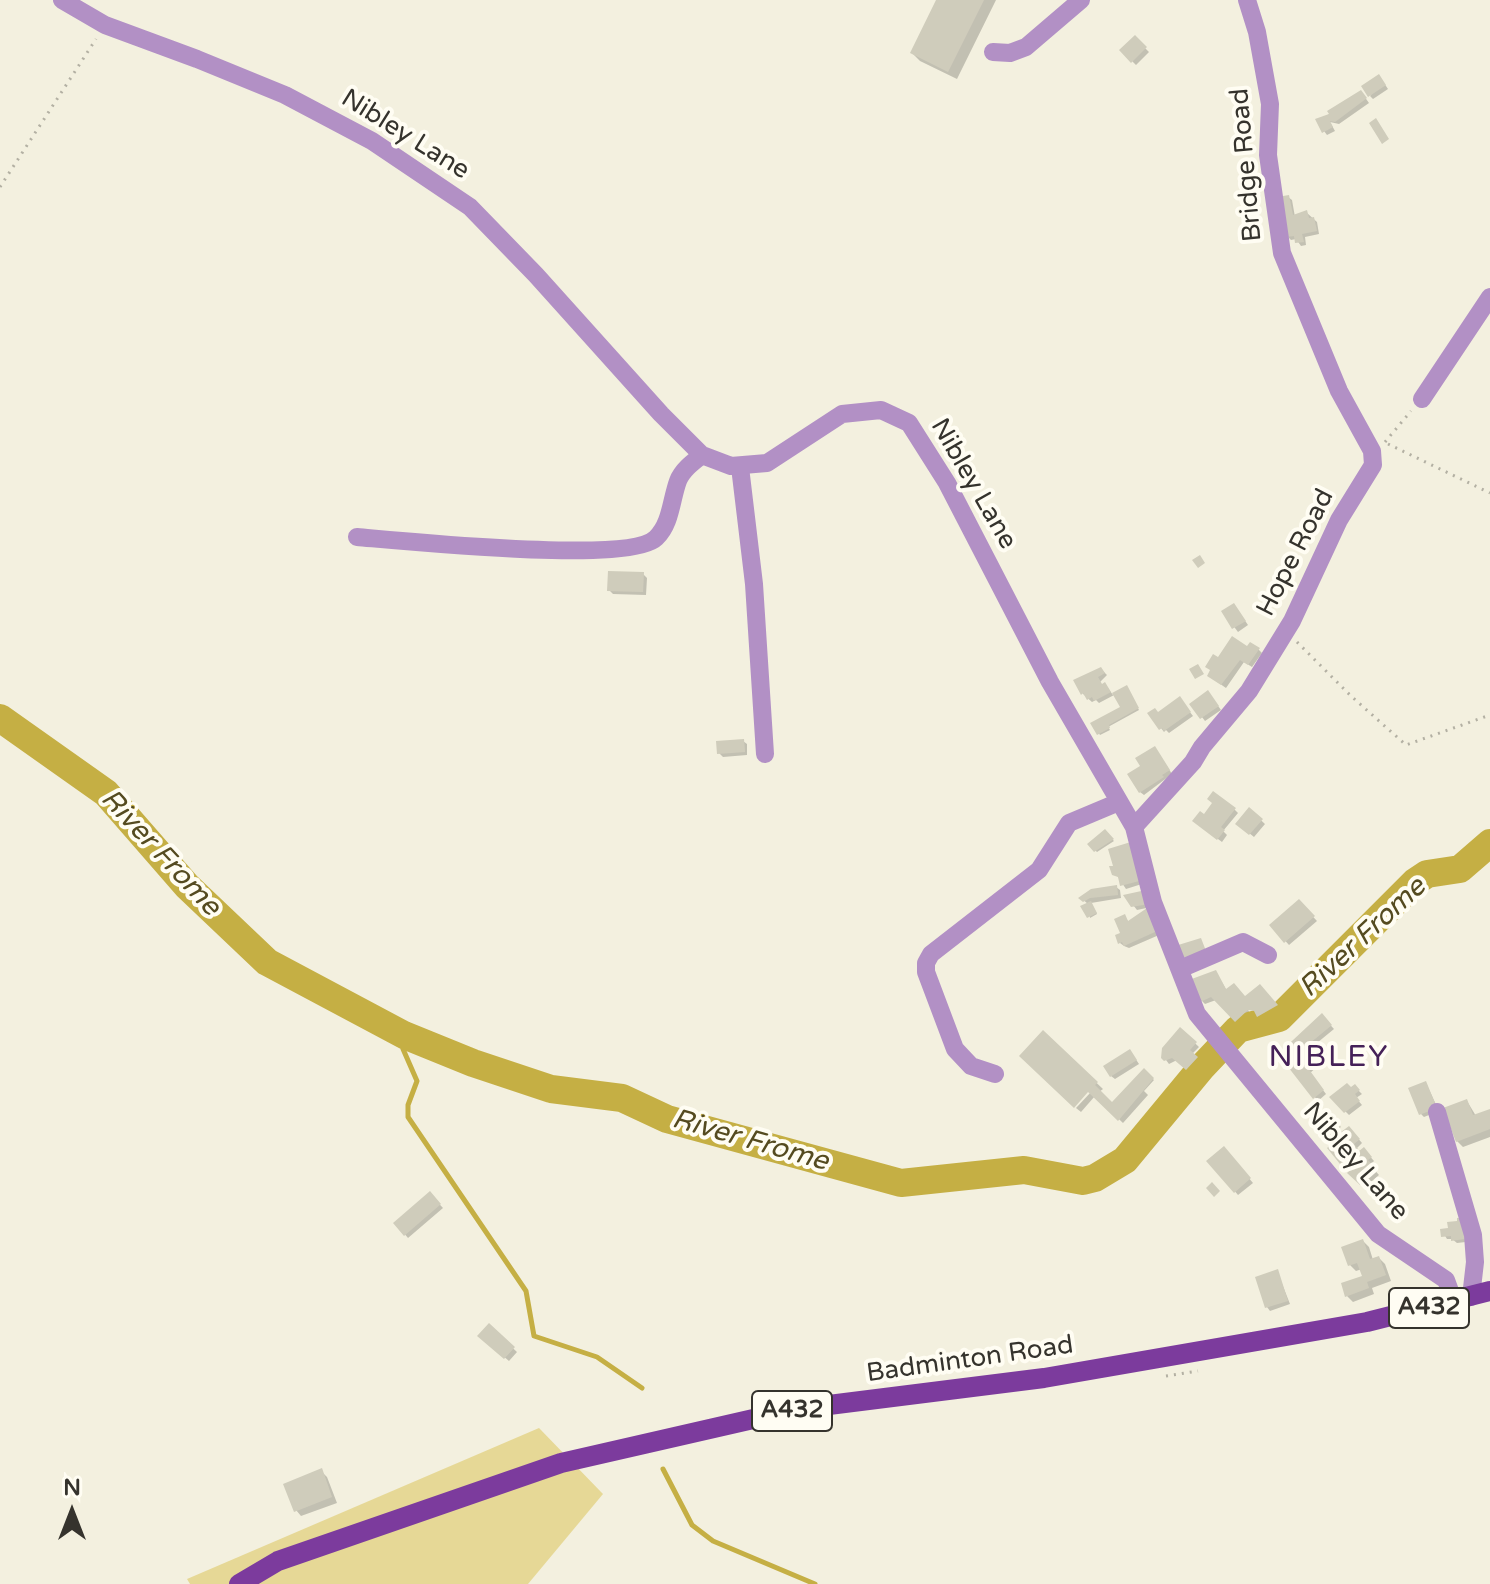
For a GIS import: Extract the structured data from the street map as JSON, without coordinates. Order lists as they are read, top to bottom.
{
  "streets": {
    "main road": ["A432", "Badminton Road"],
    "street": ["Nibley Lane", "Bridge Road", "Hope Road"]
  },
  "crossings": [
    ["Nibley Lane", "Hope Road"],
    ["Nibley Lane", "Badminton Road"],
    ["Bridge Road", "Hope Road"]
  ],
  "districts": ["NIBLEY"],
  "water": ["River Frome"],
  "north": "top"
}
